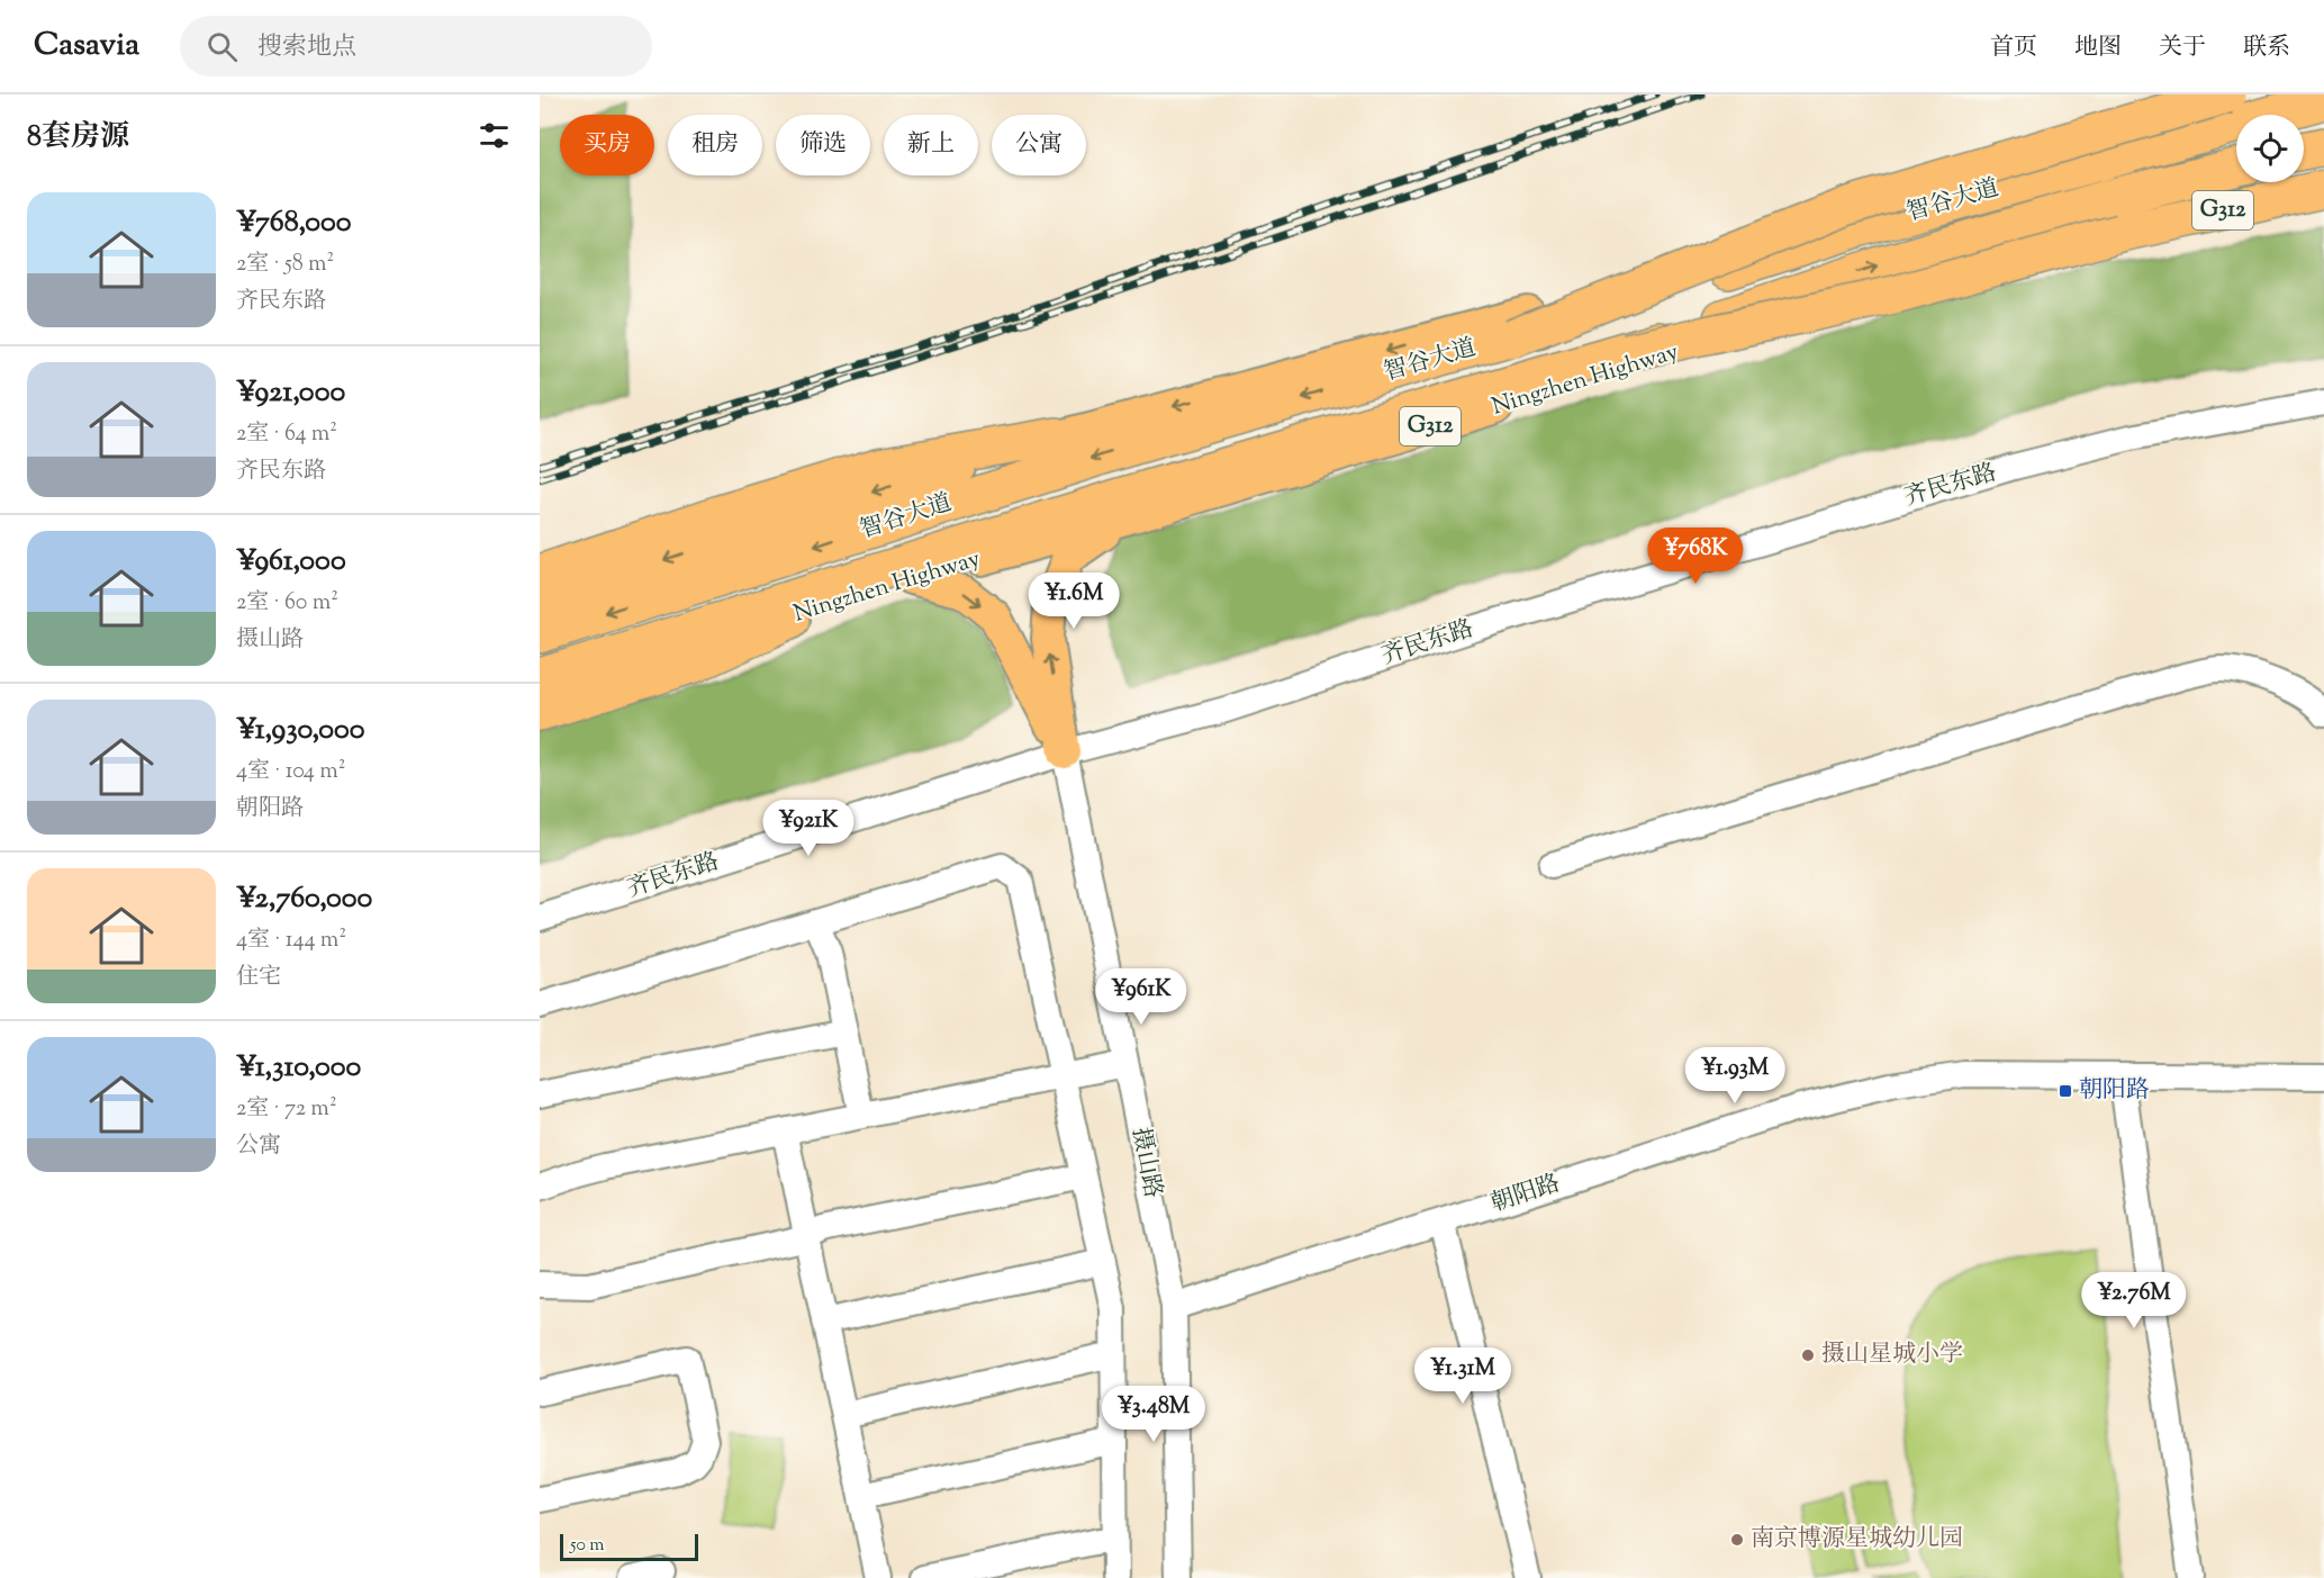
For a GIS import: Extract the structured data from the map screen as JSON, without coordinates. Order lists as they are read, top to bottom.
{
  "streets": {
    "highway": ["智谷大道", "G312"],
    "main road": ["Ningzhen Highway"],
    "street": ["齐民东路", "摄山路", "朝阳路"]
  },
  "crossings": [
    ["智谷大道", "G312"],
    ["齐民东路", "摄山路"],
    ["摄山路", "朝阳路"]
  ],
  "places": {
    "transit": ["朝阳路"],
    "other": ["摄山星城小学", "南京博源星城幼儿园"]
  },
  "scale_bar": "50 m",
  "page": {
    "header": "Casavia",
    "search": "搜索地点",
    "nav": [
      "首页",
      "地图",
      "关于",
      "联系"
    ],
    "heading": "8套房源",
    "chip": [
      "买房",
      "租房",
      "筛选",
      "新上",
      "公寓"
    ],
    "list": [
      {
        "name": "¥768,000",
        "note": "2室 · 58 m² · 齐民东路"
      },
      {
        "name": "¥921,000",
        "note": "2室 · 64 m² · 齐民东路"
      },
      {
        "name": "¥961,000",
        "note": "2室 · 60 m² · 摄山路"
      },
      {
        "name": "¥1,930,000",
        "note": "4室 · 104 m² · 朝阳路"
      },
      {
        "name": "¥2,760,000",
        "note": "4室 · 144 m² · 住宅"
      },
      {
        "name": "¥1,310,000",
        "note": "2室 · 72 m² · 公寓"
      }
    ],
    "price": [
      "¥768K",
      "¥1.6M",
      "¥921K",
      "¥961K",
      "¥1.93M",
      "¥2.76M",
      "¥1.31M",
      "¥3.48M"
    ],
    "scale": "50 m"
  }
}
